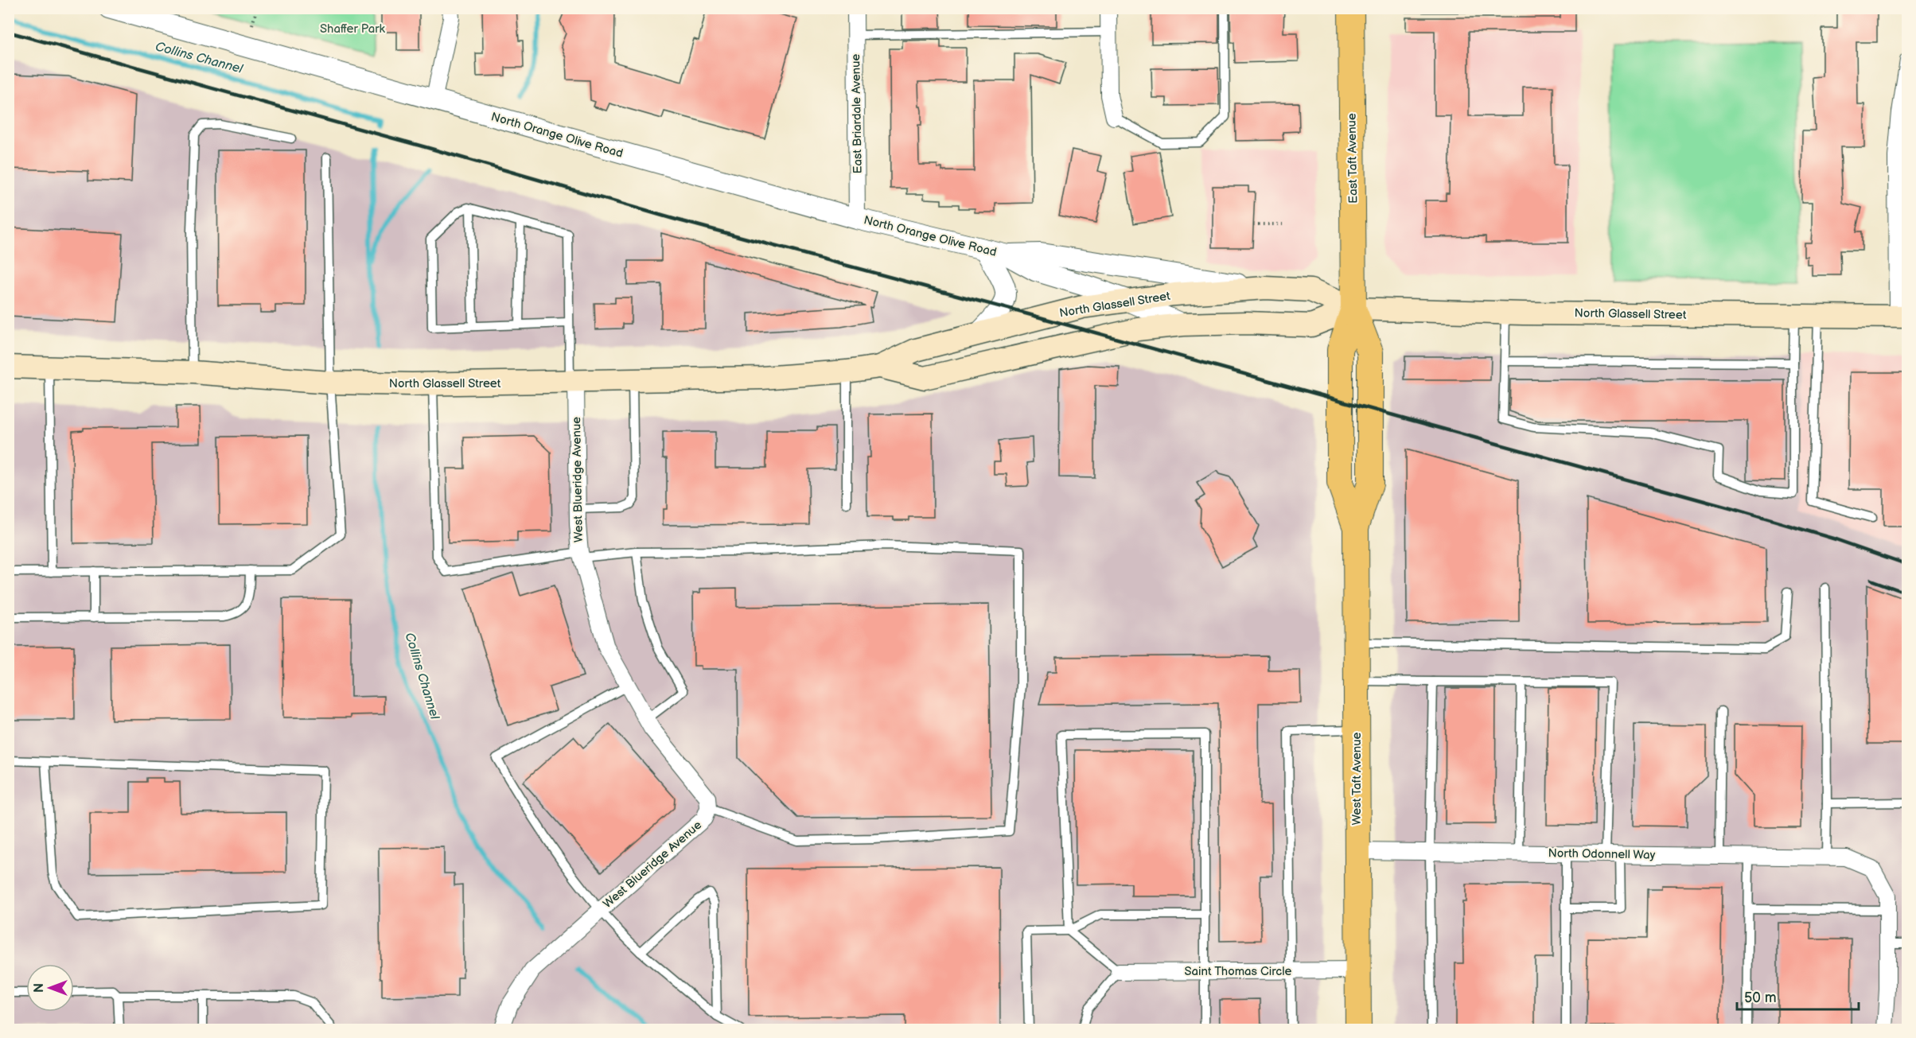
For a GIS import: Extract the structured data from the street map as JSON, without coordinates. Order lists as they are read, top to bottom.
{
  "streets": {
    "main road": ["East Taft Avenue", "North Glassell Street", "West Taft Avenue"],
    "street": [
      "East Briardale Avenue",
      "North Orange Olive Road",
      "West Blueridge Avenue",
      "North Odonnell Way",
      "Saint Thomas Circle"
    ]
  },
  "crossings": [
    ["East Briardale Avenue", "North Orange Olive Road"],
    ["North Orange Olive Road", "North Glassell Street"],
    ["East Taft Avenue", "North Glassell Street"],
    ["East Taft Avenue", "West Taft Avenue"],
    ["North Glassell Street", "West Blueridge Avenue"],
    ["North Glassell Street", "West Taft Avenue"],
    ["West Taft Avenue", "North Odonnell Way"],
    ["West Taft Avenue", "Saint Thomas Circle"]
  ],
  "water": ["Collins Channel"],
  "parks": ["Shaffer Park"],
  "scale_bar": "50 m",
  "north": "left"
}
